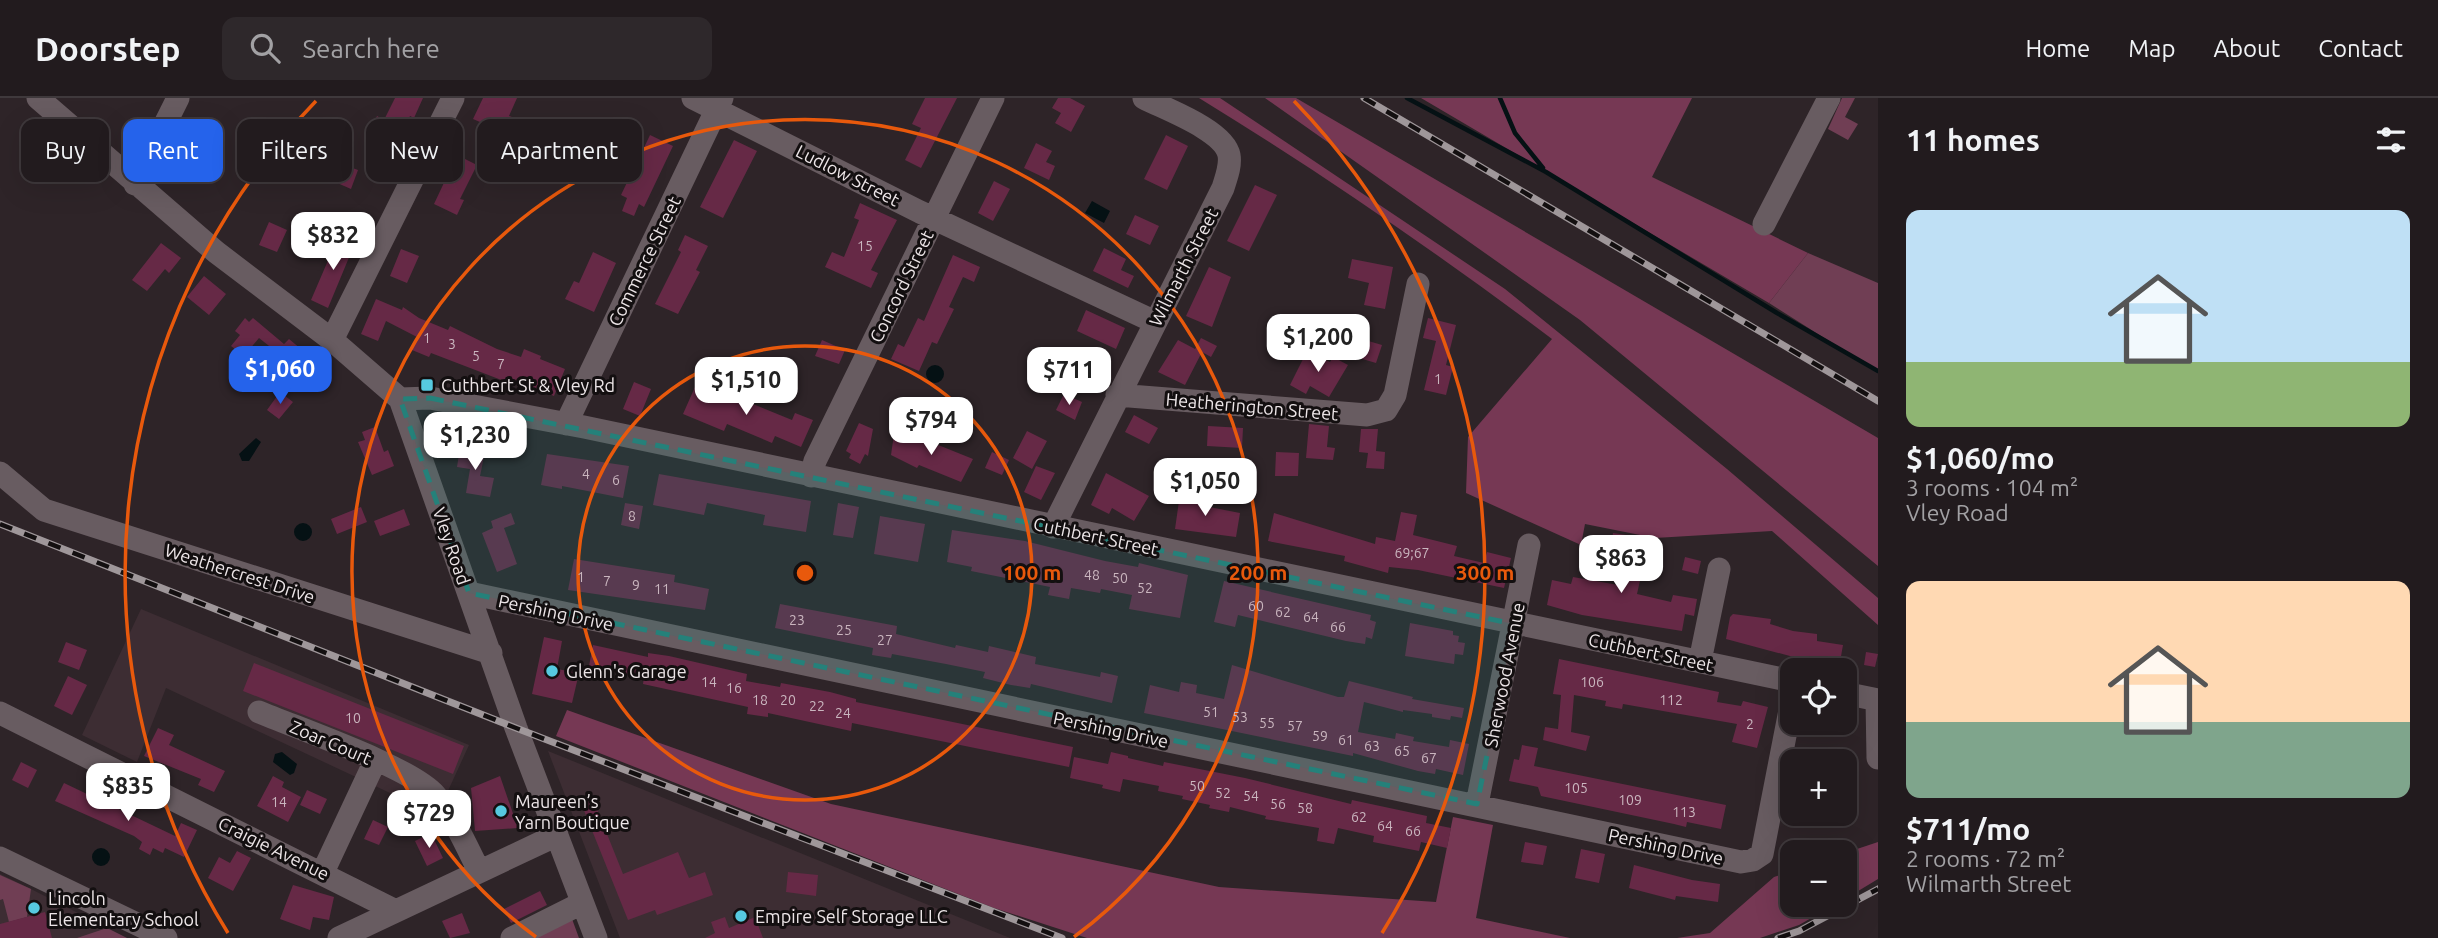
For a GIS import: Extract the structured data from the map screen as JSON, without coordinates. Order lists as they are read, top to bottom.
{
  "streets": {
    "street": [
      "Ludlow Street",
      "Commerce Street",
      "Wilmarth Street",
      "Concord Street",
      "Heatherington Street",
      "Cuthbert Street",
      "Vley Road",
      "Weathercrest Drive",
      "Pershing Drive",
      "Sherwood Avenue",
      "Zoar Court",
      "Craigie Avenue"
    ]
  },
  "crossings": [
    ["Ludlow Street", "Commerce Street"],
    ["Ludlow Street", "Wilmarth Street"],
    ["Ludlow Street", "Concord Street"],
    ["Commerce Street", "Cuthbert Street"],
    ["Wilmarth Street", "Heatherington Street"],
    ["Wilmarth Street", "Cuthbert Street"],
    ["Concord Street", "Cuthbert Street"],
    ["Cuthbert Street", "Vley Road"],
    ["Cuthbert Street", "Sherwood Avenue"],
    ["Vley Road", "Weathercrest Drive"],
    ["Vley Road", "Pershing Drive"],
    ["Pershing Drive", "Sherwood Avenue"]
  ],
  "places": {
    "transit": ["Cuthbert St & Vley Rd"],
    "other": [
      "Glenn's Garage",
      "Maureen’s Yarn Boutique",
      "Lincoln Elementary School",
      "Empire Self Storage LLC"
    ]
  },
  "house_numbers": [
    "15",
    "1",
    "3",
    "5",
    "7",
    "1",
    "4",
    "6",
    "8",
    "69;67",
    "48",
    "1",
    "50",
    "7",
    "9",
    "52",
    "11",
    "60",
    "62",
    "64",
    "23",
    "66",
    "25",
    "27",
    "14",
    "106",
    "16",
    "18",
    "20",
    "112",
    "22",
    "51",
    "24",
    "53",
    "10",
    "55",
    "2",
    "57",
    "59",
    "61",
    "63",
    "65",
    "67",
    "50",
    "105",
    "52",
    "54",
    "109",
    "14",
    "56",
    "58",
    "113",
    "62",
    "64",
    "66"
  ],
  "page": {
    "header": "Doorstep",
    "search": "Search here",
    "nav": [
      "Home",
      "Map",
      "About",
      "Contact"
    ],
    "heading": "11 homes",
    "chip": [
      "Buy",
      "Rent",
      "Filters",
      "New",
      "Apartment"
    ],
    "list": [
      {
        "name": "$1,060/mo",
        "note": "3 rooms · 104 m² · Vley Road"
      },
      {
        "name": "$711/mo",
        "note": "2 rooms · 72 m² · Wilmarth Street"
      }
    ],
    "price": [
      "$832",
      "$1,200",
      "$1,060",
      "$711",
      "$1,510",
      "$794",
      "$1,230",
      "$1,050",
      "$863",
      "$835",
      "$729"
    ],
    "map_buttons": ["+", "−"]
  },
  "rings": ["100 m", "200 m", "300 m"]
}
